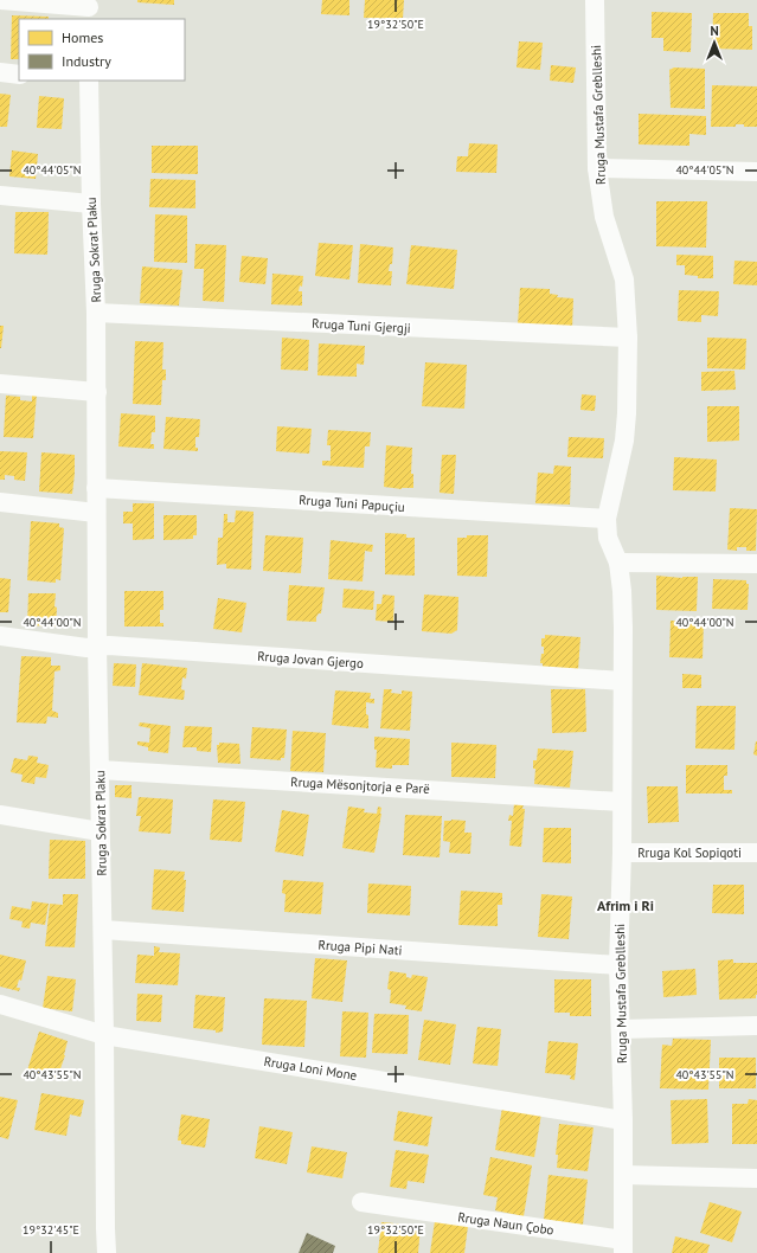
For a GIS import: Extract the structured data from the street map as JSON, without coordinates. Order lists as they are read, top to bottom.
{
  "streets": {
    "street": [
      "Rruga Mustafa Greblleshi",
      "Rruga Sokrat Plaku",
      "Rruga Tuni Gjergji",
      "Rruga Tuni Papuçiu",
      "Rruga Jovan Gjergo",
      "Rruga Mësonjtorja e Parë",
      "Rruga Kol Sopiqoti",
      "Rruga Pipi Nati",
      "Rruga Loni Mone",
      "Rruga Naun Çobo"
    ]
  },
  "crossings": [
    ["Rruga Mustafa Greblleshi", "Rruga Tuni Gjergji"],
    ["Rruga Mustafa Greblleshi", "Rruga Tuni Papuçiu"],
    ["Rruga Mustafa Greblleshi", "Rruga Jovan Gjergo"],
    ["Rruga Mustafa Greblleshi", "Rruga Mësonjtorja e Parë"],
    ["Rruga Mustafa Greblleshi", "Rruga Kol Sopiqoti"],
    ["Rruga Mustafa Greblleshi", "Rruga Pipi Nati"],
    ["Rruga Mustafa Greblleshi", "Rruga Loni Mone"],
    ["Rruga Mustafa Greblleshi", "Rruga Naun Çobo"],
    ["Rruga Sokrat Plaku", "Rruga Tuni Gjergji"],
    ["Rruga Sokrat Plaku", "Rruga Tuni Papuçiu"],
    ["Rruga Sokrat Plaku", "Rruga Jovan Gjergo"],
    ["Rruga Sokrat Plaku", "Rruga Mësonjtorja e Parë"],
    ["Rruga Sokrat Plaku", "Rruga Pipi Nati"],
    ["Rruga Sokrat Plaku", "Rruga Loni Mone"]
  ],
  "districts": ["Afrim i Ri"],
  "legend": ["Homes", "Industry"],
  "north": "top",
  "coordinates": [
    "19°32'50\"E",
    "40°44'05\"N",
    "40°44'00\"N",
    "40°43'55\"N",
    "19°32'45\"E"
  ]
}
